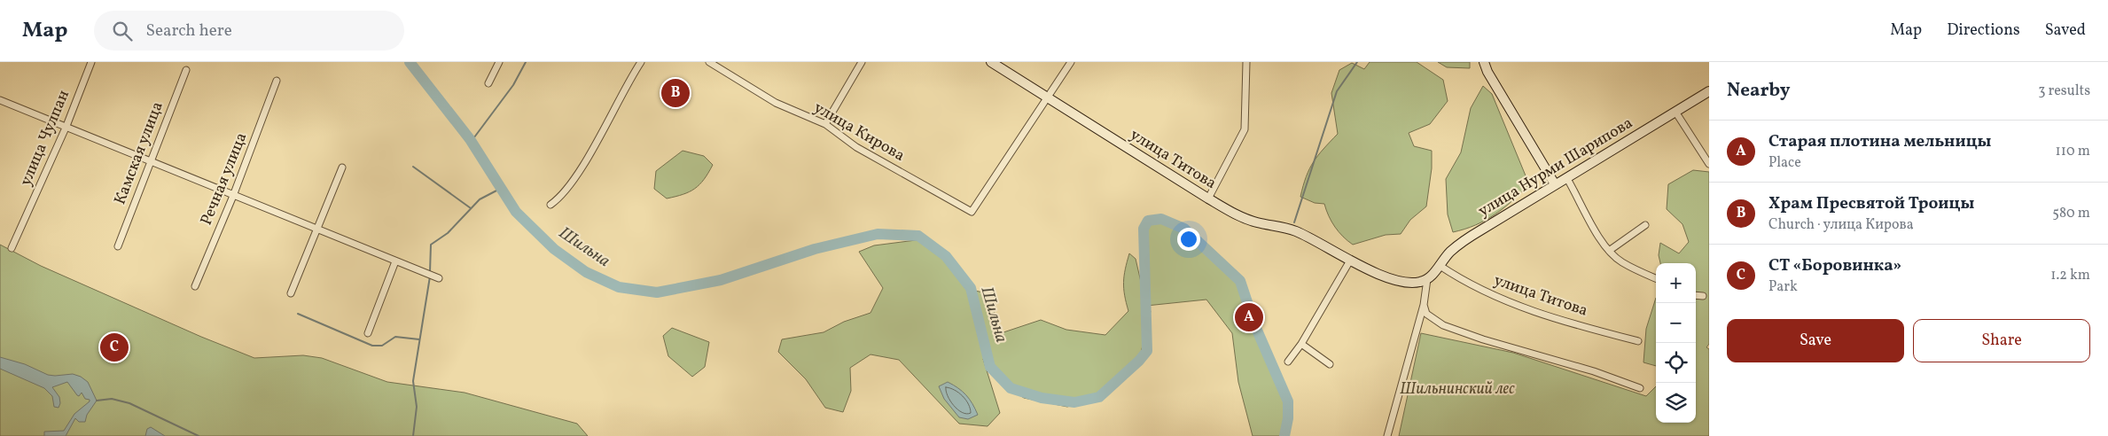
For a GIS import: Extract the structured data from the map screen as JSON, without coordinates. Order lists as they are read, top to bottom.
{
  "streets": {
    "street": [
      "улица Кирова",
      "улица Чулпан",
      "Камская улица",
      "улица Титова",
      "улица Нурми Шарипова",
      "Речная улица"
    ]
  },
  "crossings": [
    ["улица Кирова", "улица Титова"],
    ["улица Титова", "улица Нурми Шарипова"]
  ],
  "water": ["Шильна"],
  "parks": ["Шильнинский лес"],
  "page": {
    "header": "Map",
    "search": "Search here",
    "nav": ["Map", "Directions", "Saved"],
    "heading": ["Nearby", "3 results"],
    "pins": ["B", "A", "C"],
    "list": [
      {
        "mark": "A",
        "name": "Старая плотина мельницы",
        "note": "Place",
        "value": "110 m"
      },
      {
        "mark": "B",
        "name": "Храм Пресвятой Троицы",
        "note": "Church · улица Кирова",
        "value": "580 m"
      },
      {
        "mark": "C",
        "name": "СТ «Боровинка»",
        "note": "Park",
        "value": "1.2 km"
      }
    ],
    "map_buttons": ["+", "−"],
    "buttons": ["Save", "Share"]
  }
}
